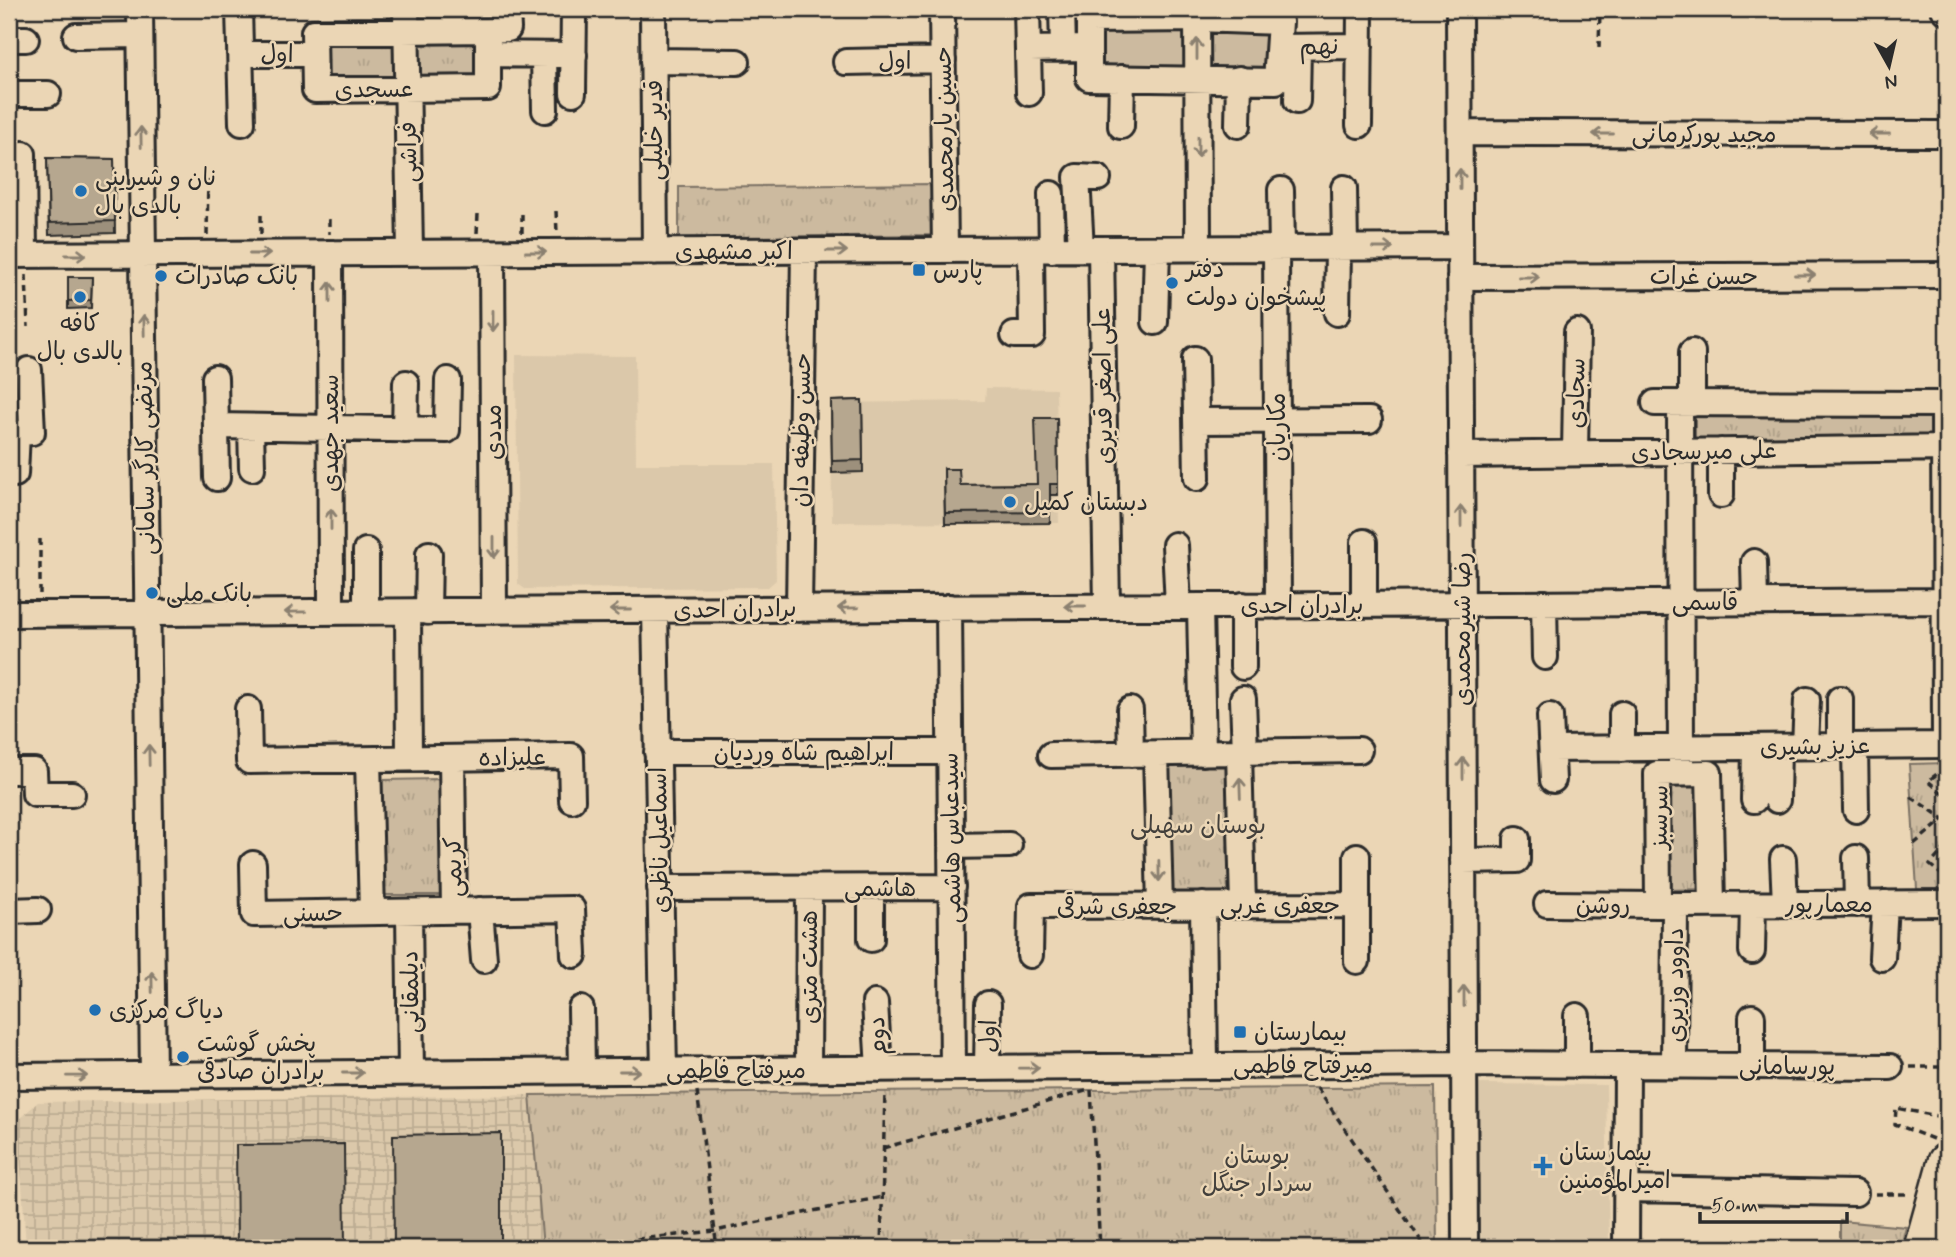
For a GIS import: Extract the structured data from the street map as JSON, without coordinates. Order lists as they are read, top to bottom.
{
  "streets": {
    "street": [
      "نهم",
      "اول",
      "عسجدی",
      "حسین یارمحمدی",
      "قدیر خلیلی",
      "مجید پورکرمانی",
      "فراشی",
      "اکبر مشهدی",
      "حسن غرات",
      "علی اصغر قدیری",
      "سجادی",
      "مکاریان",
      "حسن وظیفه دان",
      "مددی",
      "سعید جهدی",
      "علی میرسجادی",
      "مرتضی کارگر سامانی",
      "قاسمی",
      "برادران احدی",
      "رضا شیرمحمدی",
      "عزیز بشیری",
      "ابراهیم شاه وردیان",
      "علیزاده",
      "سرسبز",
      "سیدعباس هاشمی",
      "اسماعیل ناظری",
      "کریمی",
      "هاشمی",
      "معمارپور",
      "جعفری غربی",
      "روشن",
      "جعفری شرقی",
      "حسنی",
      "هشت متری",
      "داوود وزیری",
      "دیلمقانی",
      "دوم",
      "میرفتاح فاطمی",
      "پورسامانی"
    ]
  },
  "crossings": [
    ["اول", "عسجدی"],
    ["اول", "حسین یارمحمدی"],
    ["اول", "میرفتاح فاطمی"],
    ["عسجدی", "فراشی"],
    ["حسین یارمحمدی", "اکبر مشهدی"],
    ["قدیر خلیلی", "اکبر مشهدی"],
    ["مجید پورکرمانی", "رضا شیرمحمدی"],
    ["فراشی", "اکبر مشهدی"],
    ["اکبر مشهدی", "علی اصغر قدیری"],
    ["اکبر مشهدی", "مکاریان"],
    ["اکبر مشهدی", "حسن وظیفه دان"],
    ["اکبر مشهدی", "مددی"],
    ["اکبر مشهدی", "سعید جهدی"],
    ["اکبر مشهدی", "مرتضی کارگر سامانی"],
    ["اکبر مشهدی", "رضا شیرمحمدی"],
    ["حسن غرات", "رضا شیرمحمدی"],
    ["علی اصغر قدیری", "برادران احدی"],
    ["سجادی", "علی میرسجادی"],
    ["مکاریان", "برادران احدی"],
    ["حسن وظیفه دان", "برادران احدی"],
    ["مددی", "برادران احدی"],
    ["سعید جهدی", "برادران احدی"],
    ["علی میرسجادی", "رضا شیرمحمدی"],
    ["مرتضی کارگر سامانی", "برادران احدی"],
    ["مرتضی کارگر سامانی", "میرفتاح فاطمی"],
    ["قاسمی", "برادران احدی"],
    ["قاسمی", "رضا شیرمحمدی"],
    ["برادران احدی", "رضا شیرمحمدی"],
    ["برادران احدی", "سیدعباس هاشمی"],
    ["برادران احدی", "اسماعیل ناظری"],
    ["رضا شیرمحمدی", "میرفتاح فاطمی"],
    ["رضا شیرمحمدی", "پورسامانی"],
    ["ابراهیم شاه وردیان", "سیدعباس هاشمی"],
    ["ابراهیم شاه وردیان", "اسماعیل ناظری"],
    ["علیزاده", "کریمی"],
    ["سرسبز", "معمارپور"],
    ["سرسبز", "روشن"],
    ["سرسبز", "داوود وزیری"],
    ["سیدعباس هاشمی", "هاشمی"],
    ["سیدعباس هاشمی", "میرفتاح فاطمی"],
    ["اسماعیل ناظری", "هشت متری"],
    ["اسماعیل ناظری", "میرفتاح فاطمی"],
    ["کریمی", "حسنی"],
    ["کریمی", "دیلمقانی"],
    ["هاشمی", "هشت متری"],
    ["جعفری غربی", "جعفری شرقی"],
    ["روشن", "داوود وزیری"],
    ["هشت متری", "میرفتاح فاطمی"],
    ["داوود وزیری", "پورسامانی"],
    ["دیلمقانی", "میرفتاح فاطمی"],
    ["دوم", "میرفتاح فاطمی"],
    ["میرفتاح فاطمی", "پورسامانی"]
  ],
  "one_way": ["مجید پورکرمانی", "برادران احدی", "میرفتاح فاطمی"],
  "parks": ["بوستان سهیلی", "بوستان سردار جنگل"],
  "places": {
    "other": [
      "نان و شیرینی بالدی بال",
      "بانک صادرات",
      "دفتر پیشخوان دولت",
      "کافه بالدی بال",
      "دبستان کمیل",
      "بانک ملی",
      "دیاگ مرکزی",
      "پخش گوشت برادران صادقی"
    ],
    "transit": ["پارس", "بیمارستان"],
    "health": ["بیمارستان امیرالمؤمنین"]
  },
  "scale_bar": "50 m",
  "north": "bottom"
}
